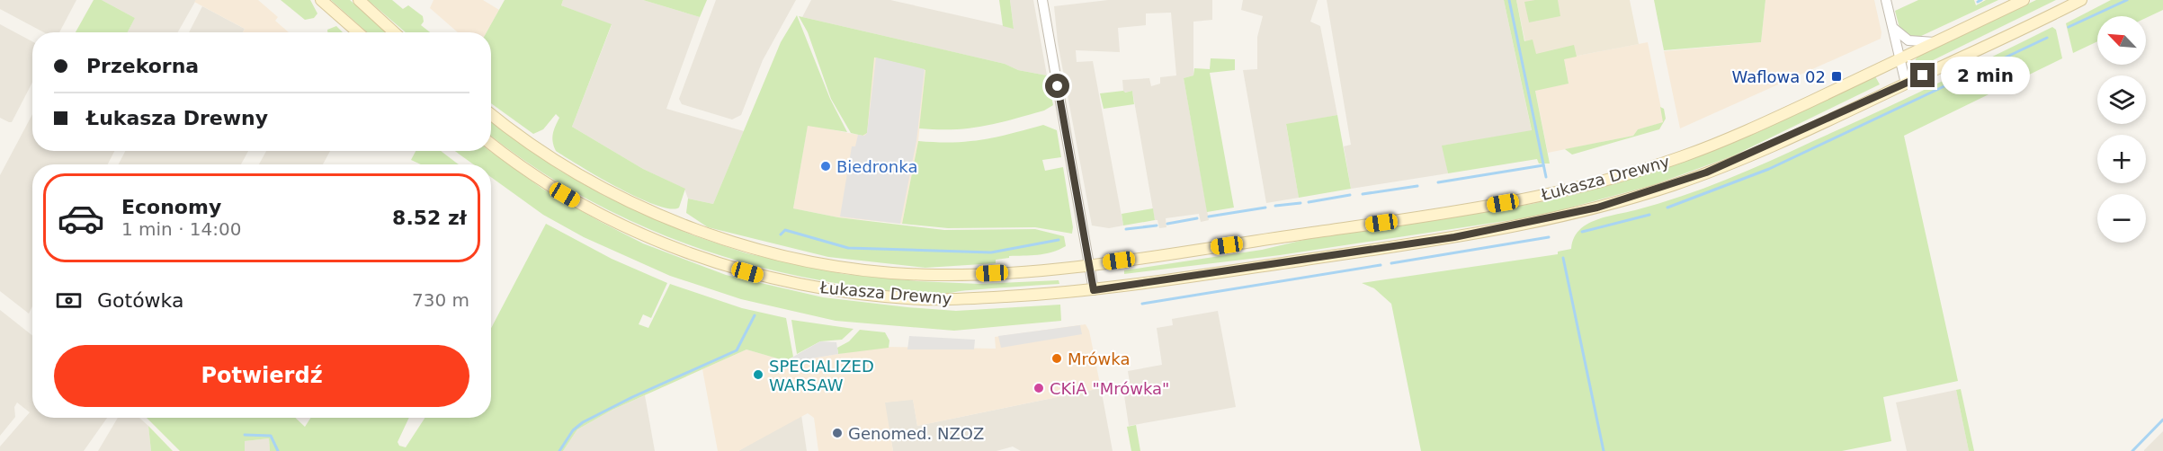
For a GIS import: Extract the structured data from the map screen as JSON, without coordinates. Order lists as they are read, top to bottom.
{
  "streets": {
    "main road": ["Łukasza Drewny"]
  },
  "places": {
    "transit": ["Waflowa 02"],
    "other": [
      "Biedronka",
      "Mrówka",
      "SPECIALIZED WARSAW",
      "CKiA \"Mrówka\"",
      "Genomed. NZOZ"
    ]
  },
  "north": "top left",
  "page": {
    "map_buttons": ["+", "−"],
    "banner": ["Przekorna", "Łukasza Drewny"],
    "bubble": "2 min",
    "list": [
      {
        "name": "Economy",
        "note": "1 min · 14:00",
        "value": "8.52 zł"
      }
    ],
    "pay": ["Gotówka", "730 m"],
    "buttons": "Potwierdź"
  }
}
